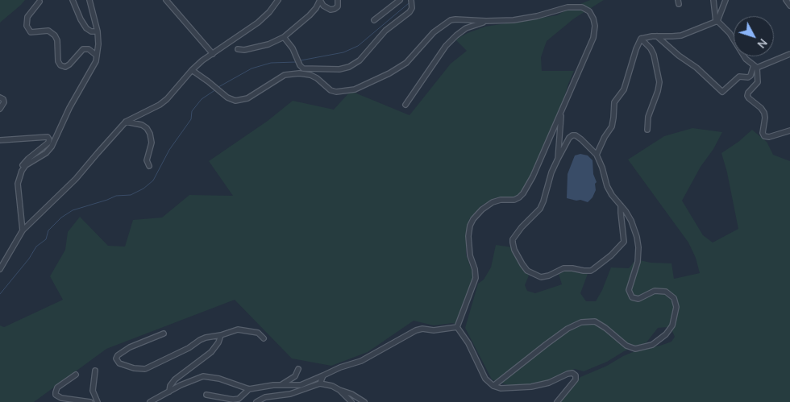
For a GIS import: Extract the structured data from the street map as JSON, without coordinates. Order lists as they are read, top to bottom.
{
  "north": "bottom right"
}
